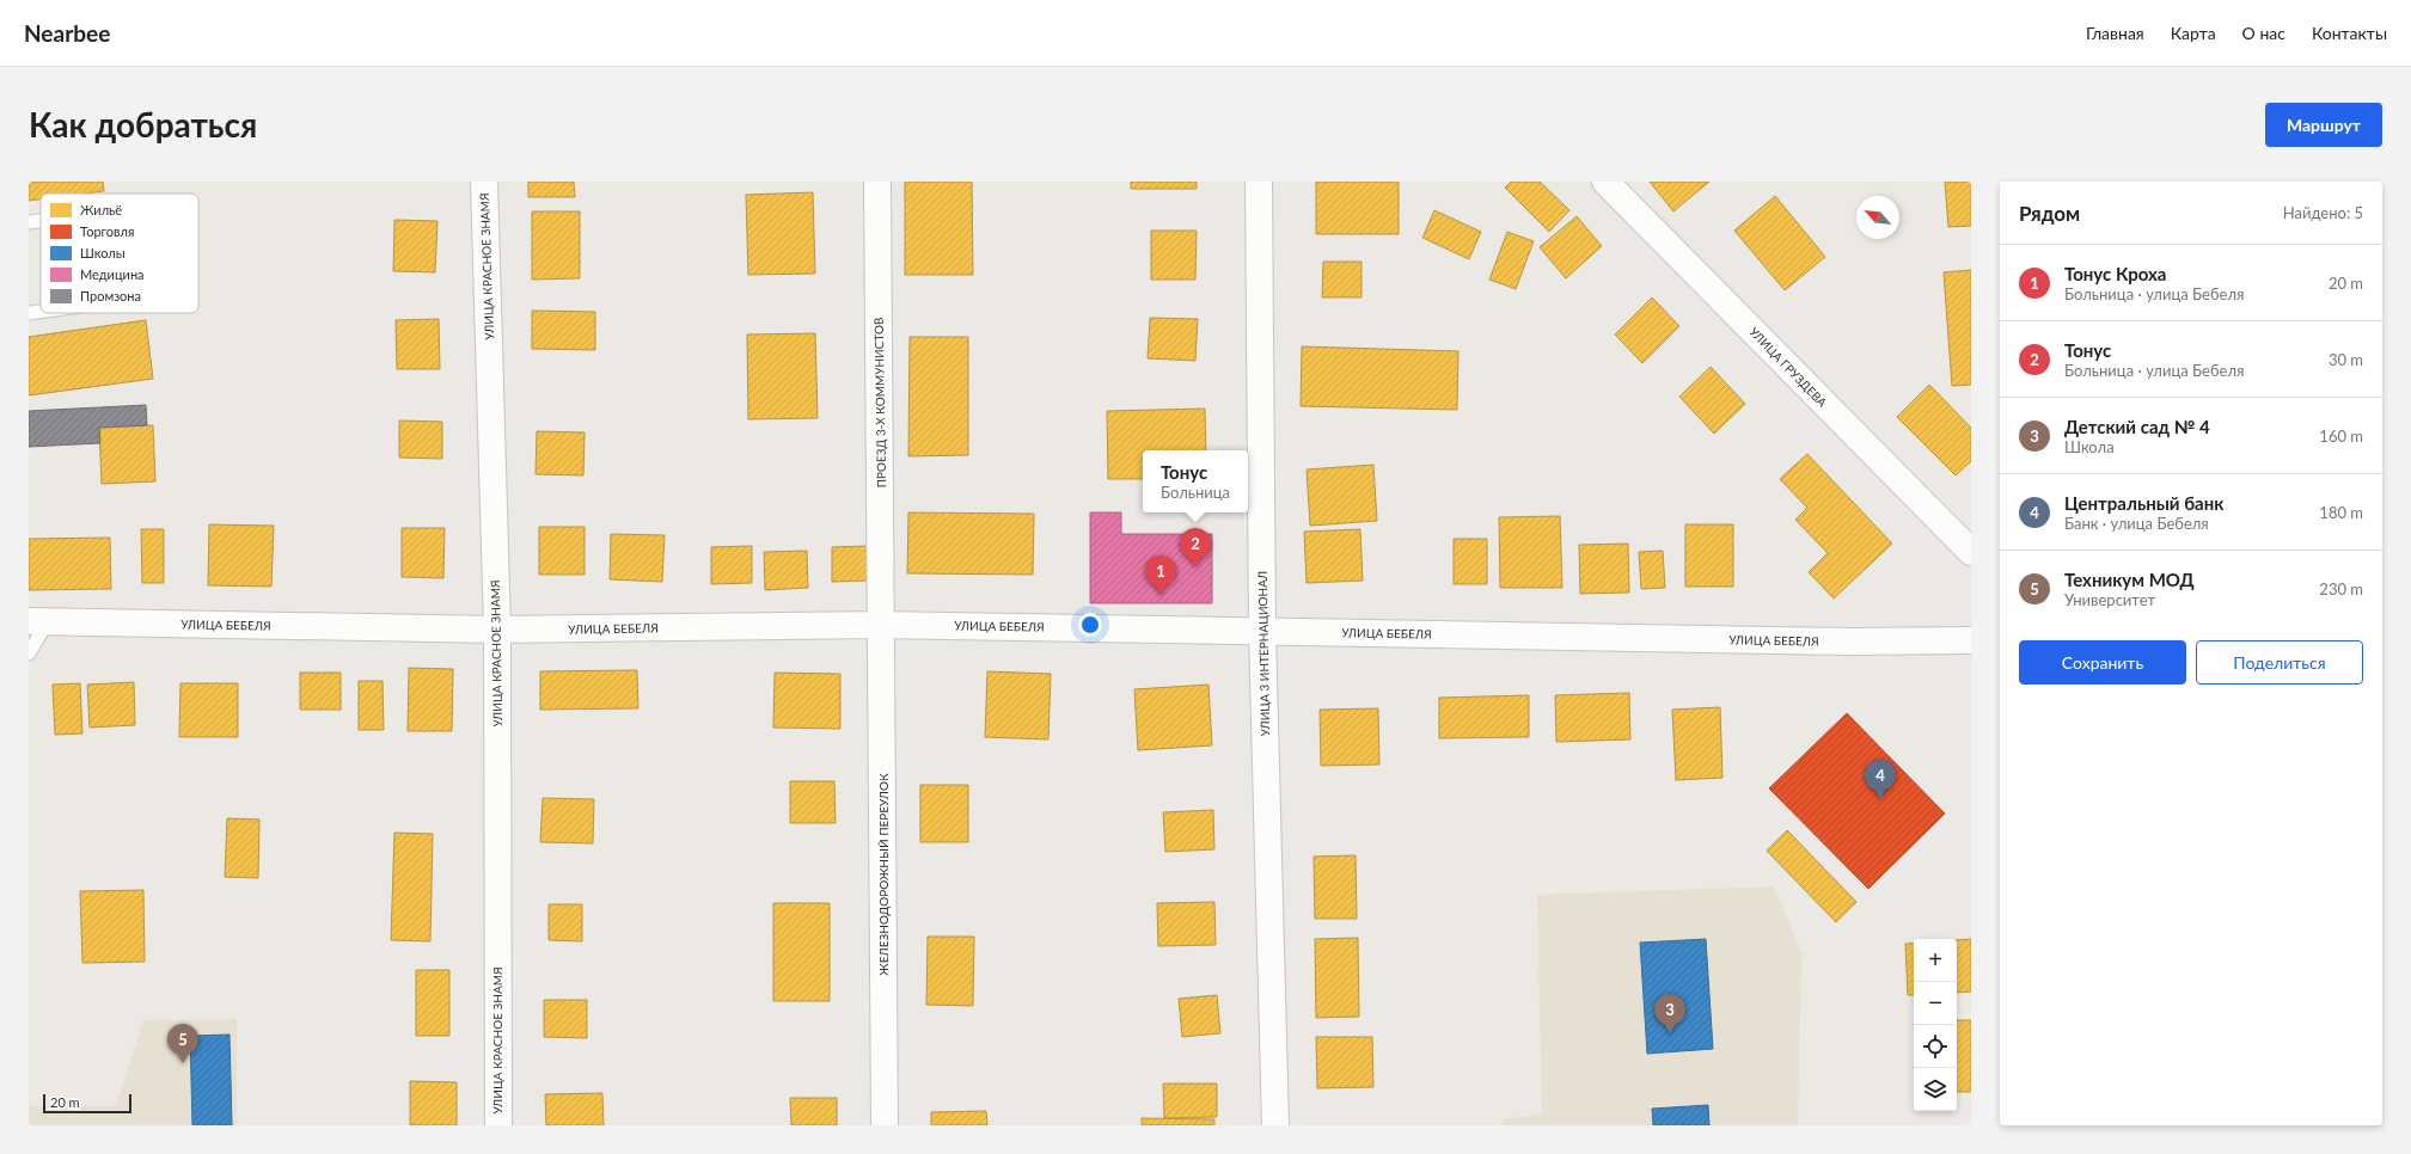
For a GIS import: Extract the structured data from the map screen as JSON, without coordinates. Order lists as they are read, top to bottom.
{
  "streets": {
    "street": [
      "УЛИЦА КРАСНОЕ ЗНАМЯ",
      "УЛИЦА ГРУЗДЕВА",
      "ПРОЕЗД 3-Х КОММУНИСТОВ",
      "УЛИЦА БЕБЕЛЯ",
      "УЛИЦА 3 ИНТЕРНАЦИОНАЛ",
      "ЖЕЛЕЗНОДОРОЖНЫЙ ПЕРЕУЛОК"
    ]
  },
  "crossings": [
    ["УЛИЦА КРАСНОЕ ЗНАМЯ", "УЛИЦА БЕБЕЛЯ"],
    ["ПРОЕЗД 3-Х КОММУНИСТОВ", "УЛИЦА БЕБЕЛЯ"],
    ["ПРОЕЗД 3-Х КОММУНИСТОВ", "ЖЕЛЕЗНОДОРОЖНЫЙ ПЕРЕУЛОК"],
    ["УЛИЦА БЕБЕЛЯ", "УЛИЦА 3 ИНТЕРНАЦИОНАЛ"],
    ["УЛИЦА БЕБЕЛЯ", "ЖЕЛЕЗНОДОРОЖНЫЙ ПЕРЕУЛОК"]
  ],
  "legend": [
    "Жильё",
    "Торговля",
    "Школы",
    "Медицина",
    "Промзона"
  ],
  "scale_bar": "20 m",
  "north": "top left",
  "page": {
    "header": "Nearbee",
    "nav": [
      "Главная",
      "Карта",
      "О нас",
      "Контакты"
    ],
    "buttons": [
      "Маршрут",
      ["Сохранить", "Поделиться"]
    ],
    "title": "Как добраться",
    "heading": ["Рядом", "Найдено: 5"],
    "list": [
      {
        "mark": "1",
        "name": "Тонус Кроха",
        "note": "Больница · улица Бебеля",
        "value": "20 m"
      },
      {
        "mark": "2",
        "name": "Тонус",
        "note": "Больница · улица Бебеля",
        "value": "30 m"
      },
      {
        "mark": "3",
        "name": "Детский сад № 4",
        "note": "Школа",
        "value": "160 m"
      },
      {
        "mark": "4",
        "name": "Центральный банк",
        "note": "Банк · улица Бебеля",
        "value": "180 m"
      },
      {
        "mark": "5",
        "name": "Техникум МОД",
        "note": "Университет",
        "value": "230 m"
      }
    ],
    "popup": ["Тонус", "Больница"],
    "pins": [
      "2",
      "1",
      "4",
      "3",
      "5"
    ],
    "map_buttons": ["+", "−"],
    "scale": "20 m"
  }
}
